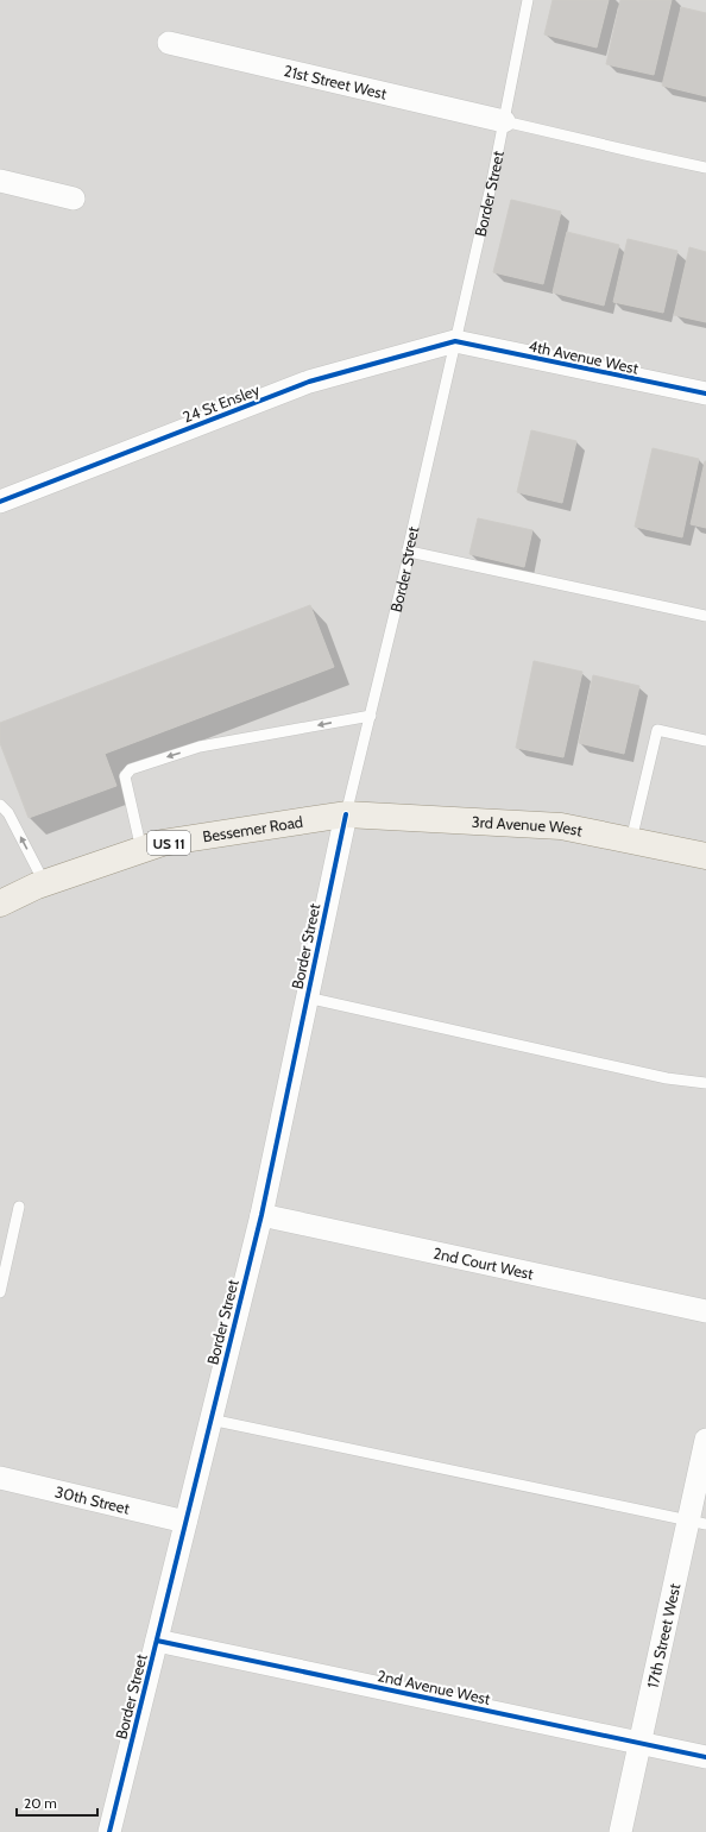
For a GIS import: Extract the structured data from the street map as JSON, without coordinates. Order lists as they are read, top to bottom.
{
  "streets": {
    "main road": ["3rd Avenue West", "Bessemer Road", "US 11"],
    "street": [
      "21st Street West",
      "Border Street",
      "4th Avenue West",
      "24 St Ensley",
      "2nd Court West",
      "30th Street",
      "17th Street West",
      "2nd Avenue West"
    ]
  },
  "crossings": [
    ["21st Street West", "Border Street"],
    ["Border Street", "4th Avenue West"],
    ["Border Street", "24 St Ensley"],
    ["Border Street", "3rd Avenue West"],
    ["Border Street", "Bessemer Road"],
    ["Border Street", "2nd Court West"],
    ["Border Street", "30th Street"],
    ["Border Street", "2nd Avenue West"],
    ["4th Avenue West", "24 St Ensley"],
    ["3rd Avenue West", "Bessemer Road"],
    ["17th Street West", "2nd Avenue West"]
  ],
  "scale_bar": "20 m"
}
